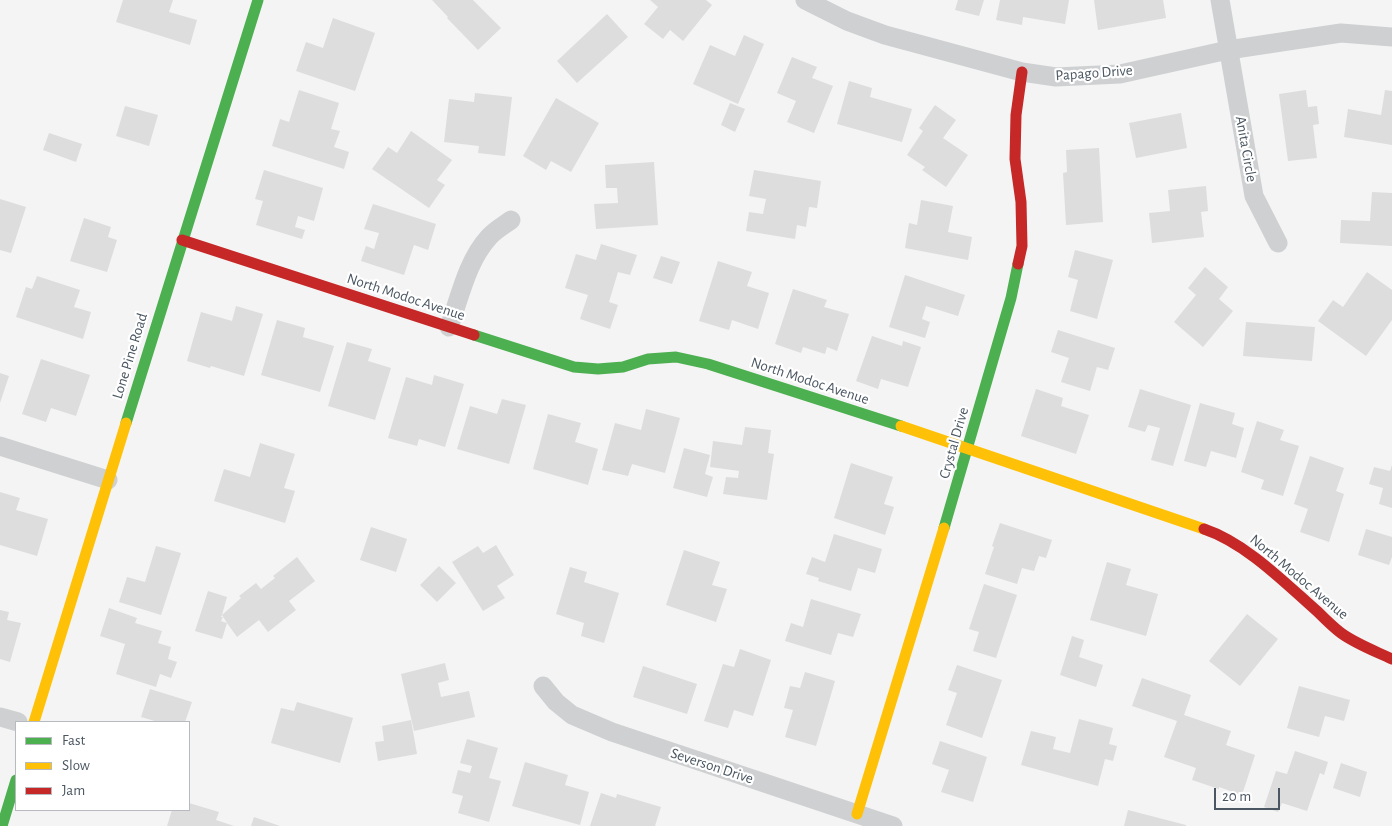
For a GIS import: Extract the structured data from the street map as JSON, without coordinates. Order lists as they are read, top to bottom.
{
  "streets": {
    "street": [
      "Papago Drive",
      "Anita Circle",
      "North Modoc Avenue",
      "Lone Pine Road",
      "Crystal Drive",
      "Severson Drive"
    ]
  },
  "crossings": [
    ["Papago Drive", "Anita Circle"],
    ["Papago Drive", "Crystal Drive"],
    ["North Modoc Avenue", "Lone Pine Road"],
    ["North Modoc Avenue", "Crystal Drive"],
    ["Crystal Drive", "Severson Drive"]
  ],
  "legend": ["Fast", "Slow", "Jam"],
  "scale_bar": "20 m"
}
